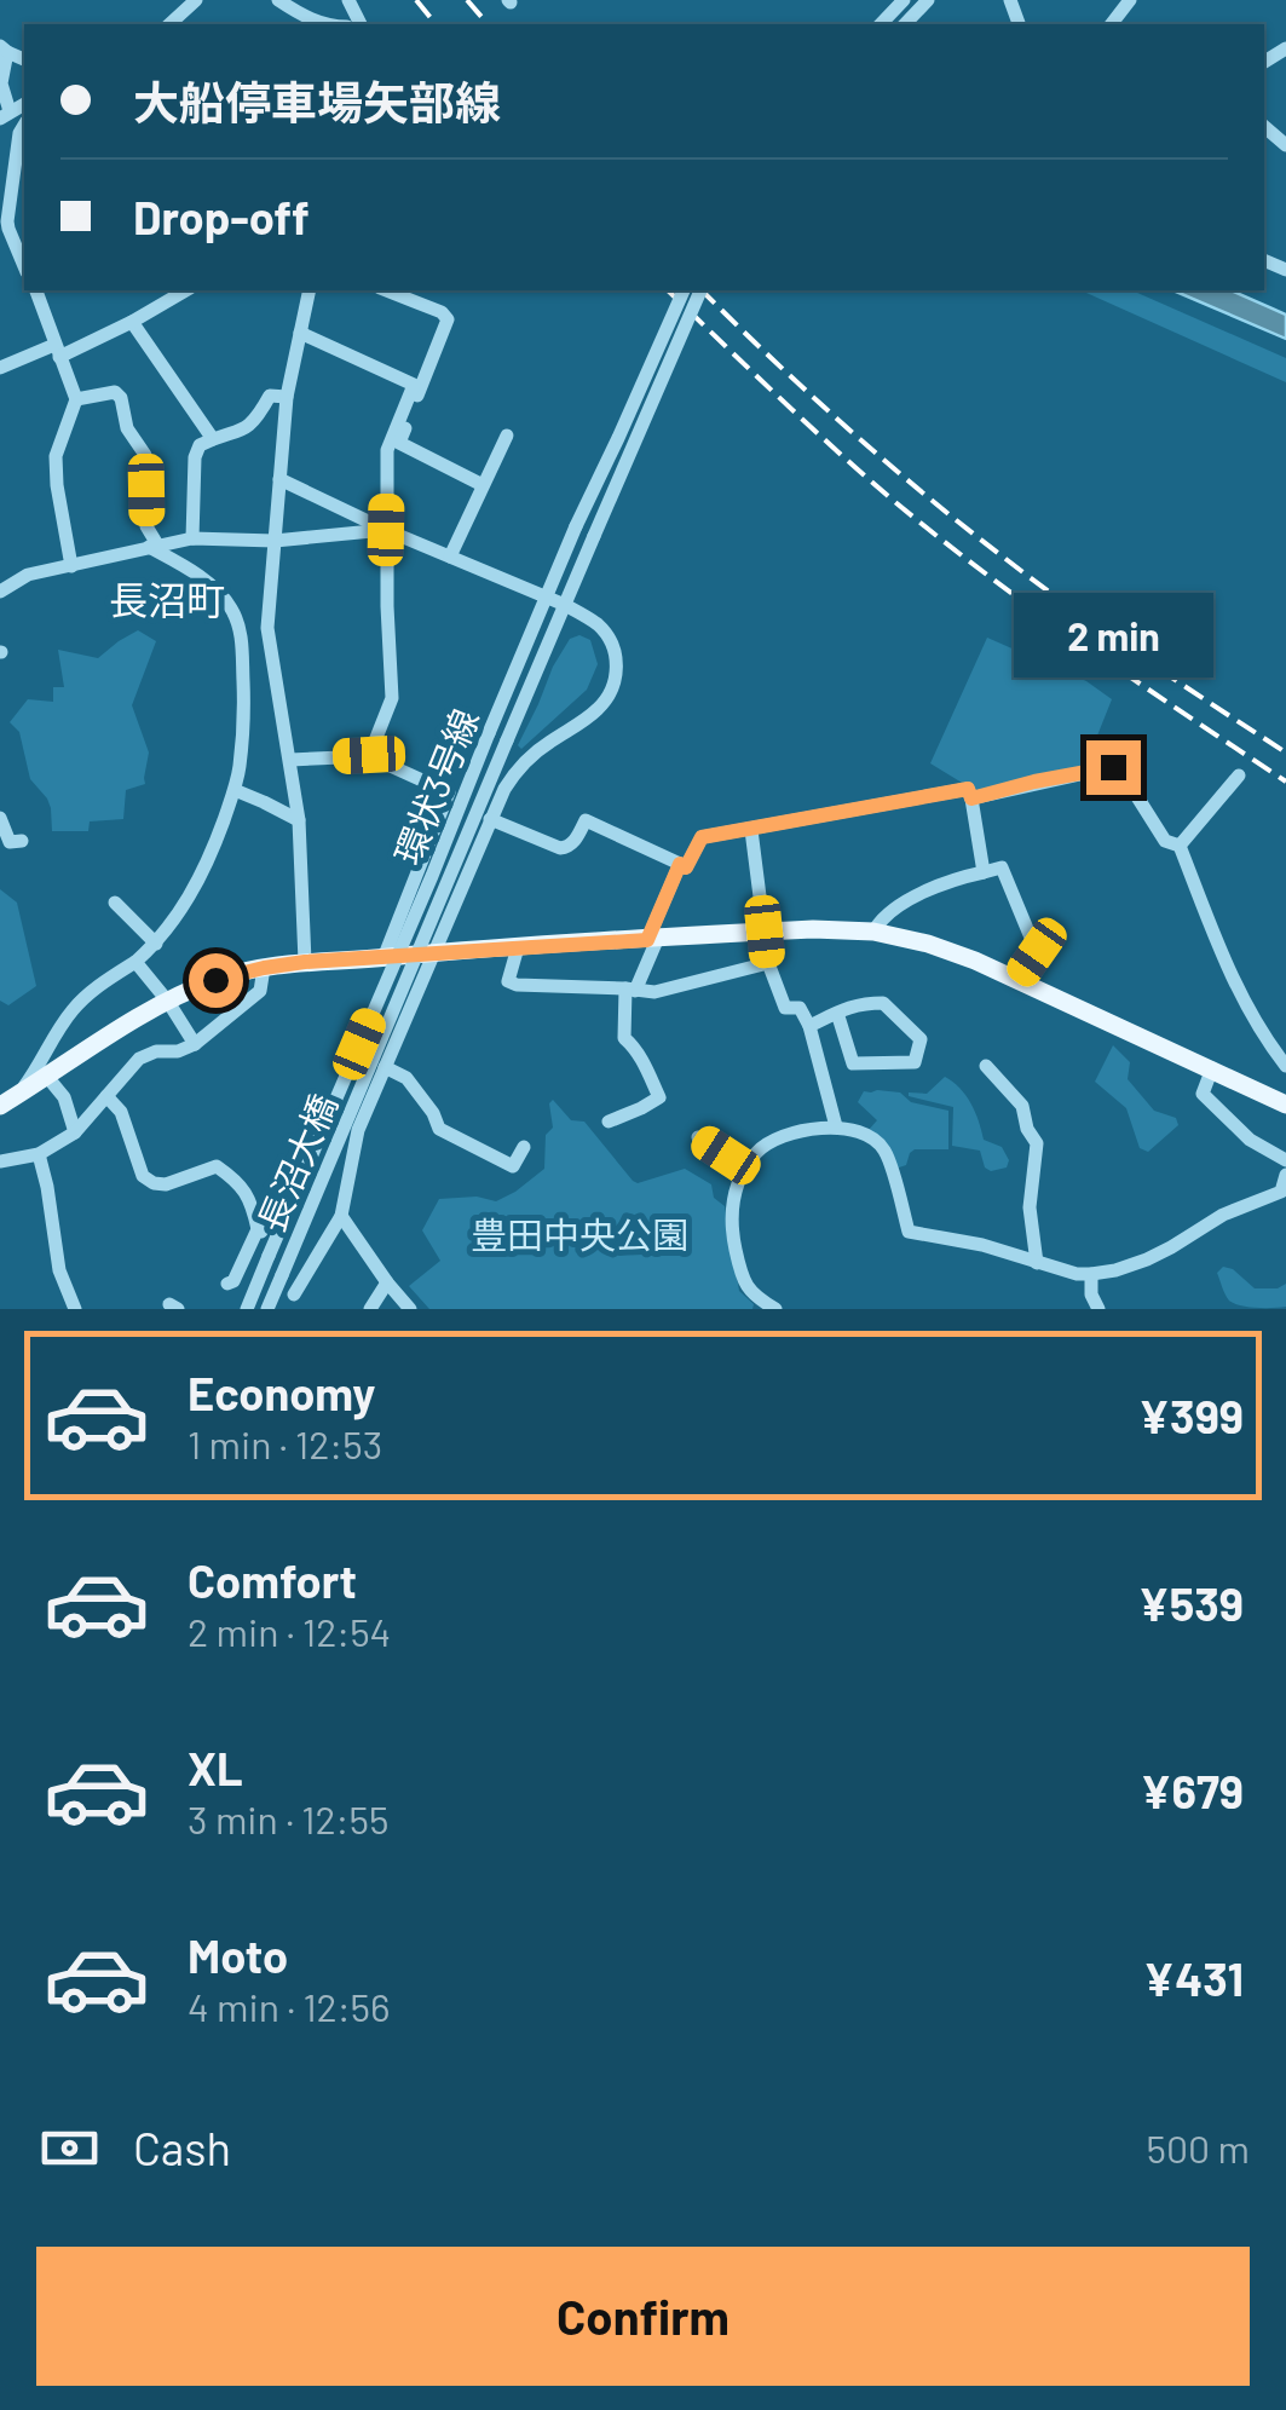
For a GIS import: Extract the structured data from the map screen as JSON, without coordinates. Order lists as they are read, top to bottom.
{
  "streets": {
    "street": ["環状3号線", "長沼大橋"]
  },
  "districts": ["長沼町"],
  "parks": ["豊田中央公園"],
  "page": {
    "banner": ["大船停車場矢部線", "Drop-off"],
    "bubble": "2 min",
    "list": [
      {
        "name": "Economy",
        "note": "1 min · 12:53",
        "value": "¥399"
      },
      {
        "name": "Comfort",
        "note": "2 min · 12:54",
        "value": "¥539"
      },
      {
        "name": "XL",
        "note": "3 min · 12:55",
        "value": "¥679"
      },
      {
        "name": "Moto",
        "note": "4 min · 12:56",
        "value": "¥431"
      }
    ],
    "pay": ["Cash", "500 m"],
    "buttons": "Confirm"
  }
}
